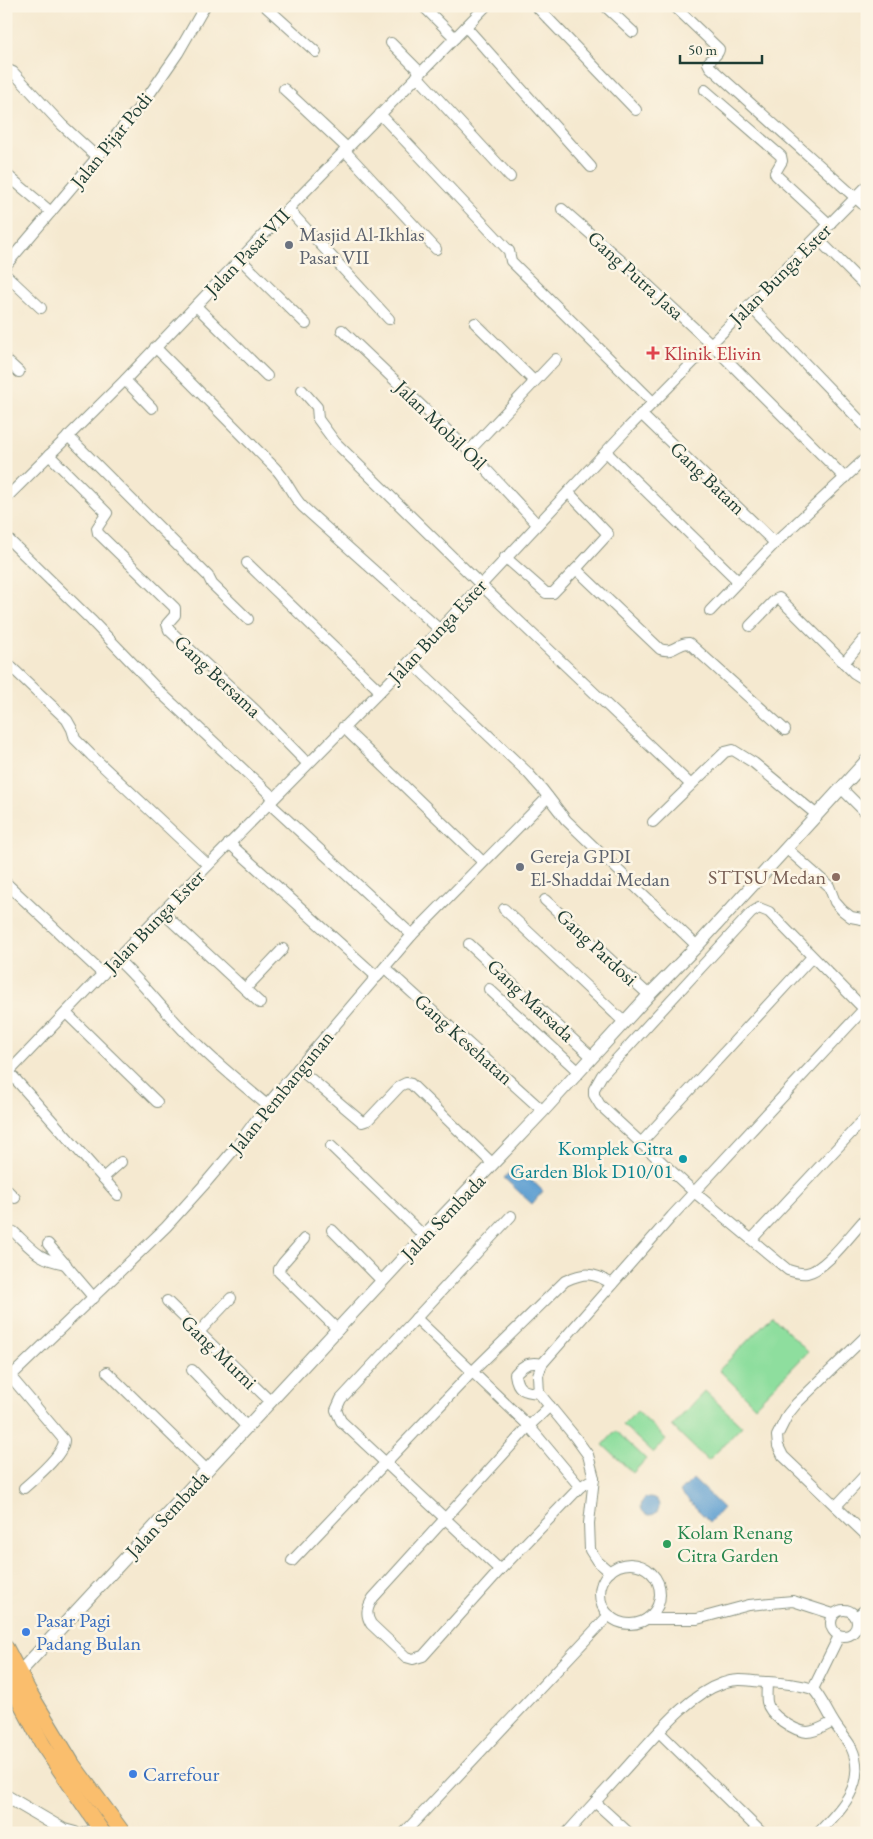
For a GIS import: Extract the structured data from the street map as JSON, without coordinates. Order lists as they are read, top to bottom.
{
  "streets": {
    "street": [
      "Jalan Pijar Podi",
      "Jalan Pasar VII",
      "Jalan Bunga Ester",
      "Gang Putra Jasa",
      "Jalan Mobil Oil",
      "Gang Batam",
      "Gang Bersama",
      "Gang Pardosi",
      "Gang Marsada",
      "Gang Kesehatan",
      "Jalan Pembangunan",
      "Jalan Sembada",
      "Gang Murni"
    ]
  },
  "crossings": [
    ["Jalan Pasar VII", "Gang Bersama"],
    ["Jalan Bunga Ester", "Gang Putra Jasa"],
    ["Jalan Bunga Ester", "Jalan Mobil Oil"],
    ["Jalan Bunga Ester", "Gang Batam"],
    ["Jalan Bunga Ester", "Gang Bersama"],
    ["Gang Pardosi", "Jalan Sembada"],
    ["Gang Marsada", "Jalan Sembada"],
    ["Gang Kesehatan", "Jalan Pembangunan"],
    ["Gang Kesehatan", "Jalan Sembada"],
    ["Jalan Sembada", "Gang Murni"]
  ],
  "places": {
    "other": [
      "Masjid Al-Ikhlas Pasar VII",
      "Gereja GPDI El-Shaddai Medan",
      "STTSU Medan",
      "Komplek Citra Garden Blok D10/01",
      "Kolam Renang Citra Garden",
      "Pasar Pagi Padang Bulan",
      "Carrefour"
    ],
    "health": ["Klinik Elivin"]
  },
  "scale_bar": "50 m"
}
